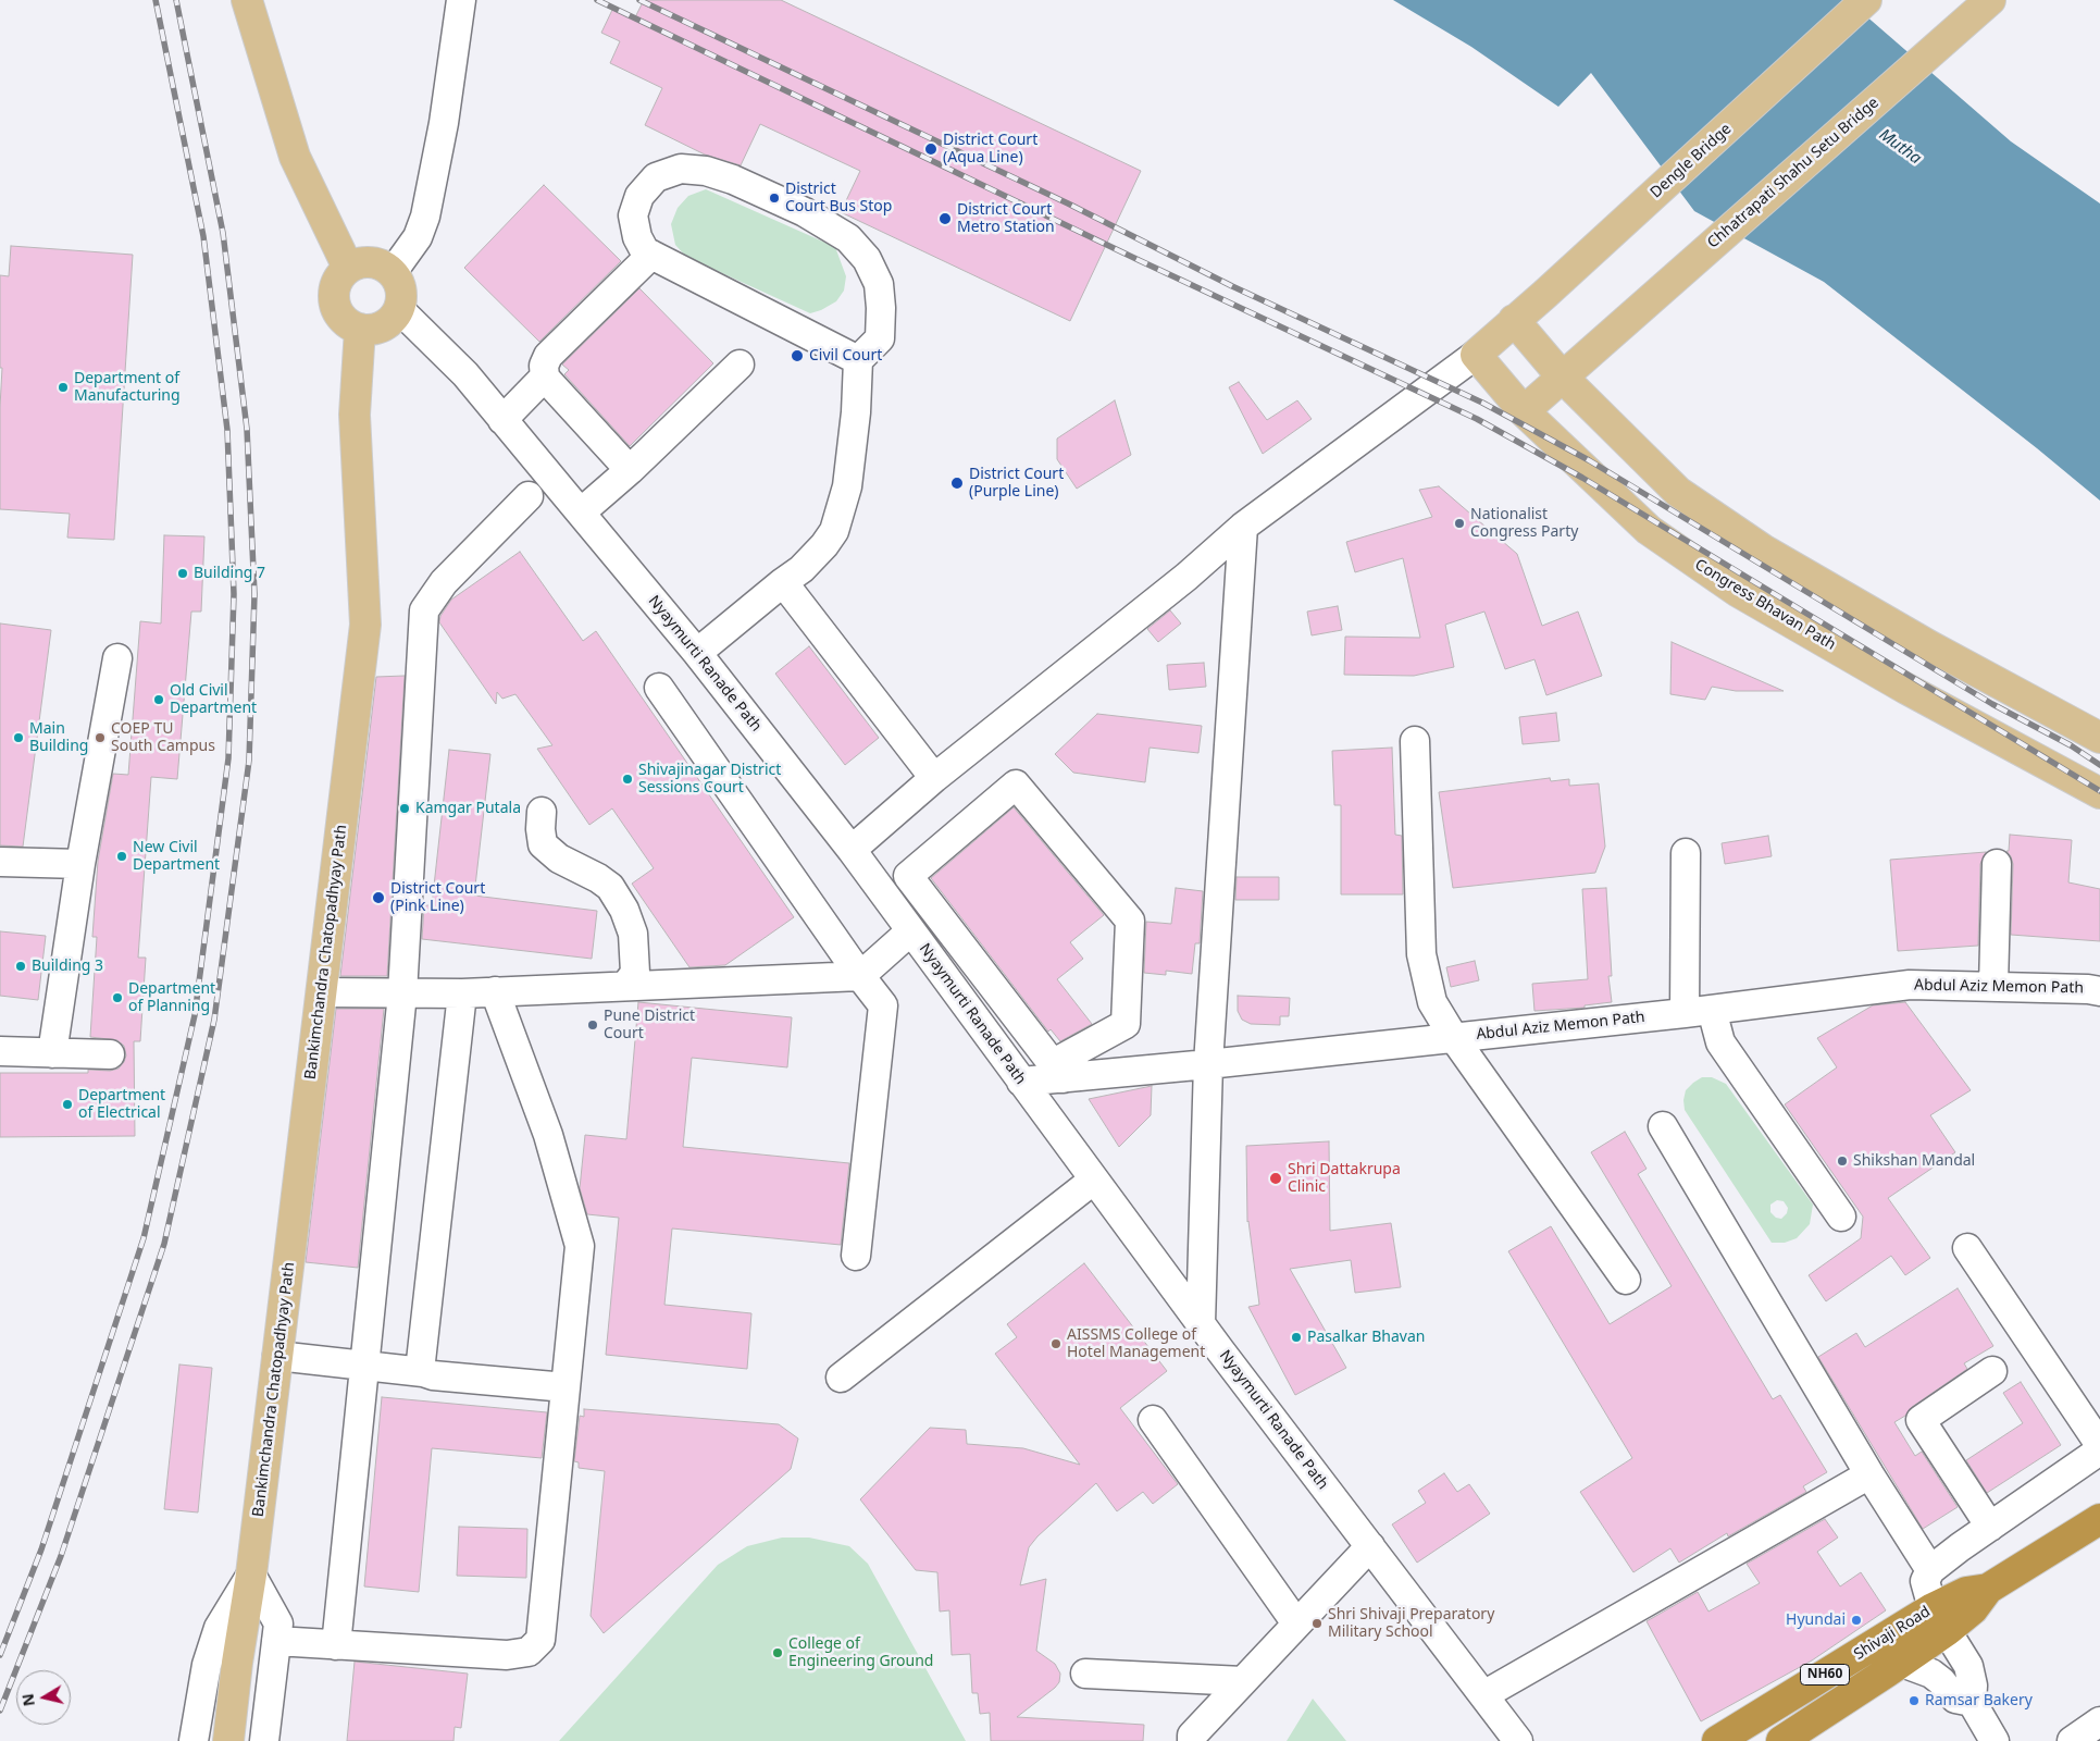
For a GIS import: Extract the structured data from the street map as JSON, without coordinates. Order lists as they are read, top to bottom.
{
  "streets": {
    "highway": ["Shivaji Road", "NH60"],
    "main road": [
      "Dengle Bridge",
      "Chhatrapati Shahu Setu Bridge",
      "Congress Bhavan Path",
      "Bankimchandra Chatopadhyay Path"
    ],
    "street": ["Nyaymurti Ranade Path", "Abdul Aziz Memon Path"]
  },
  "crossings": [
    ["Dengle Bridge", "Congress Bhavan Path"],
    ["Chhatrapati Shahu Setu Bridge", "Congress Bhavan Path"],
    ["Nyaymurti Ranade Path", "Bankimchandra Chatopadhyay Path"],
    ["Nyaymurti Ranade Path", "Abdul Aziz Memon Path"]
  ],
  "water": ["Mutha"],
  "places": [
    "District Court (Aqua Line)",
    "District Court Bus Stop",
    "District Court Metro Station",
    "Civil Court",
    "Department of Manufacturing",
    "District Court (Purple Line)",
    "Nationalist Congress Party",
    "Building 7",
    "Old Civil Department",
    "Main Building",
    "COEP TU South Campus",
    "Shivajinagar District Sessions Court",
    "Kamgar Putala",
    "New Civil Department",
    "District Court (Pink Line)",
    "Building 3",
    "Department of Planning",
    "Pune District Court",
    "Department of Electrical",
    "Shikshan Mandal",
    "Shri Dattakrupa Clinic",
    "Pasalkar Bhavan",
    "AISSMS College of Hotel Management",
    "Hyundai",
    "Shri Shivaji Preparatory Military School",
    "College of Engineering Ground",
    "Ramsar Bakery"
  ],
  "north": "left"
}
